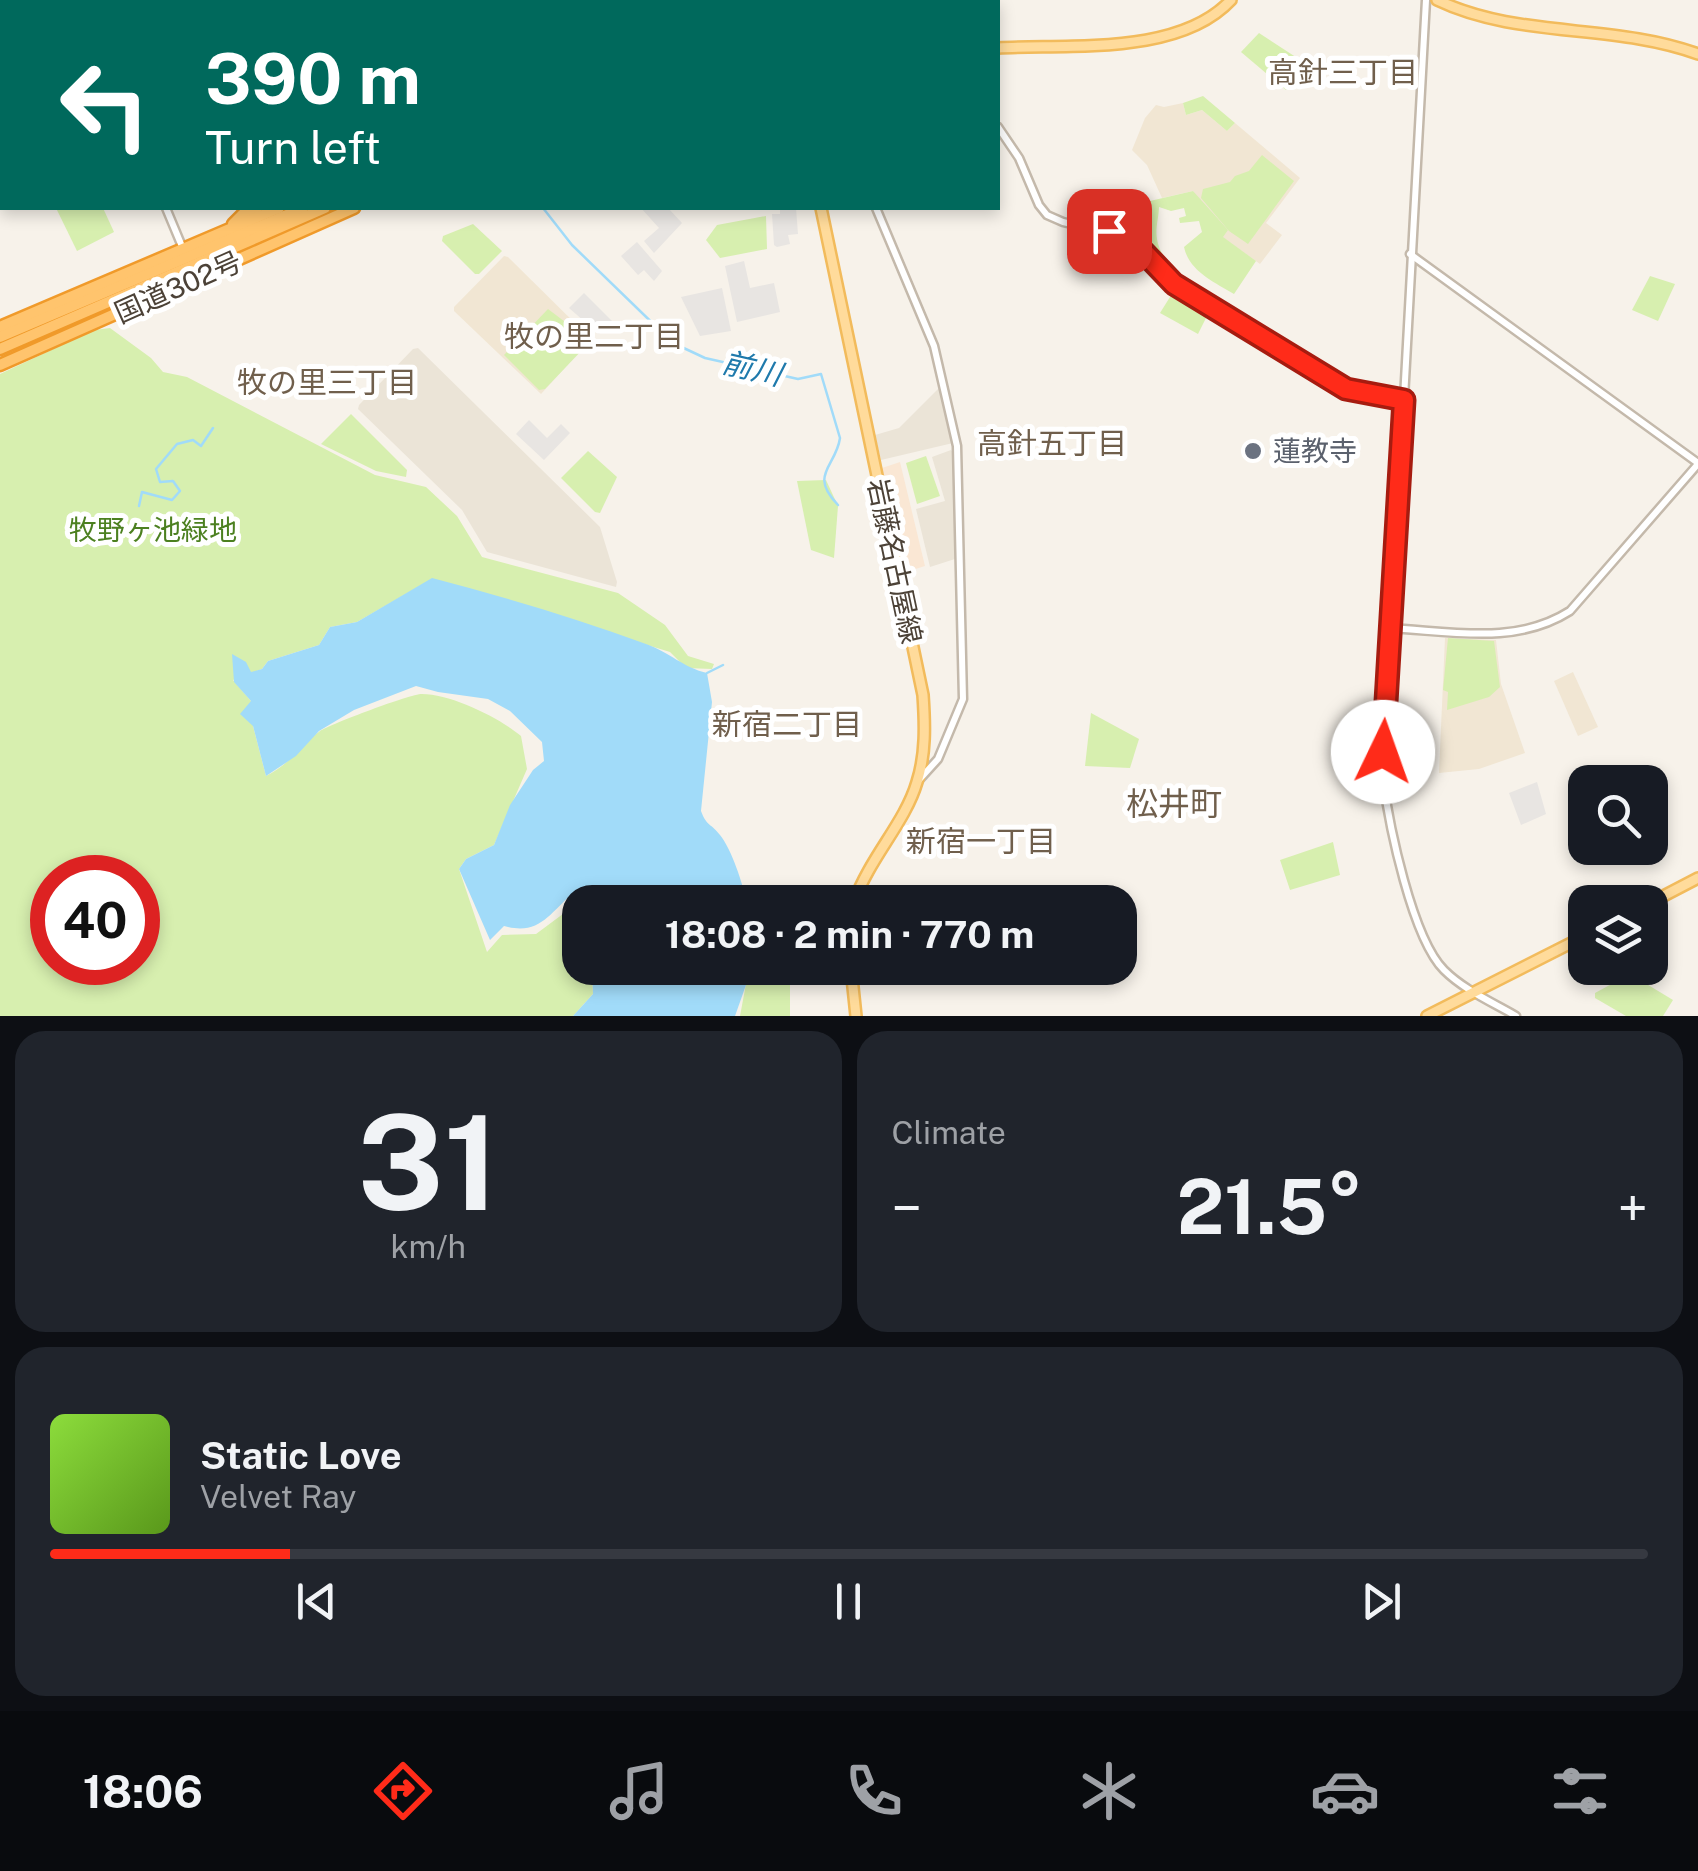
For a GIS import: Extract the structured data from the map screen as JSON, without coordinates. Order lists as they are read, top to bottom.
{
  "streets": {
    "highway": ["国道302号"],
    "main road": ["岩藤名古屋線"]
  },
  "districts": [
    "高針三丁目",
    "牧の里二丁目",
    "牧の里三丁目",
    "高針五丁目",
    "新宿二丁目",
    "松井町",
    "新宿一丁目"
  ],
  "water": ["前川"],
  "parks": ["牧野ヶ池緑地"],
  "places": ["蓮教寺"],
  "page": {
    "turn": ["390 m", "Turn left"],
    "limit": "40",
    "trip": "18:08 · 2 min · 770 m",
    "tile": [
      ["31", "km/h"],
      "Climate"
    ],
    "heat": ["−", "21.5°", "+"],
    "song": ["Static Love", "Velvet Ray"],
    "tabs": "18:06"
  }
}
